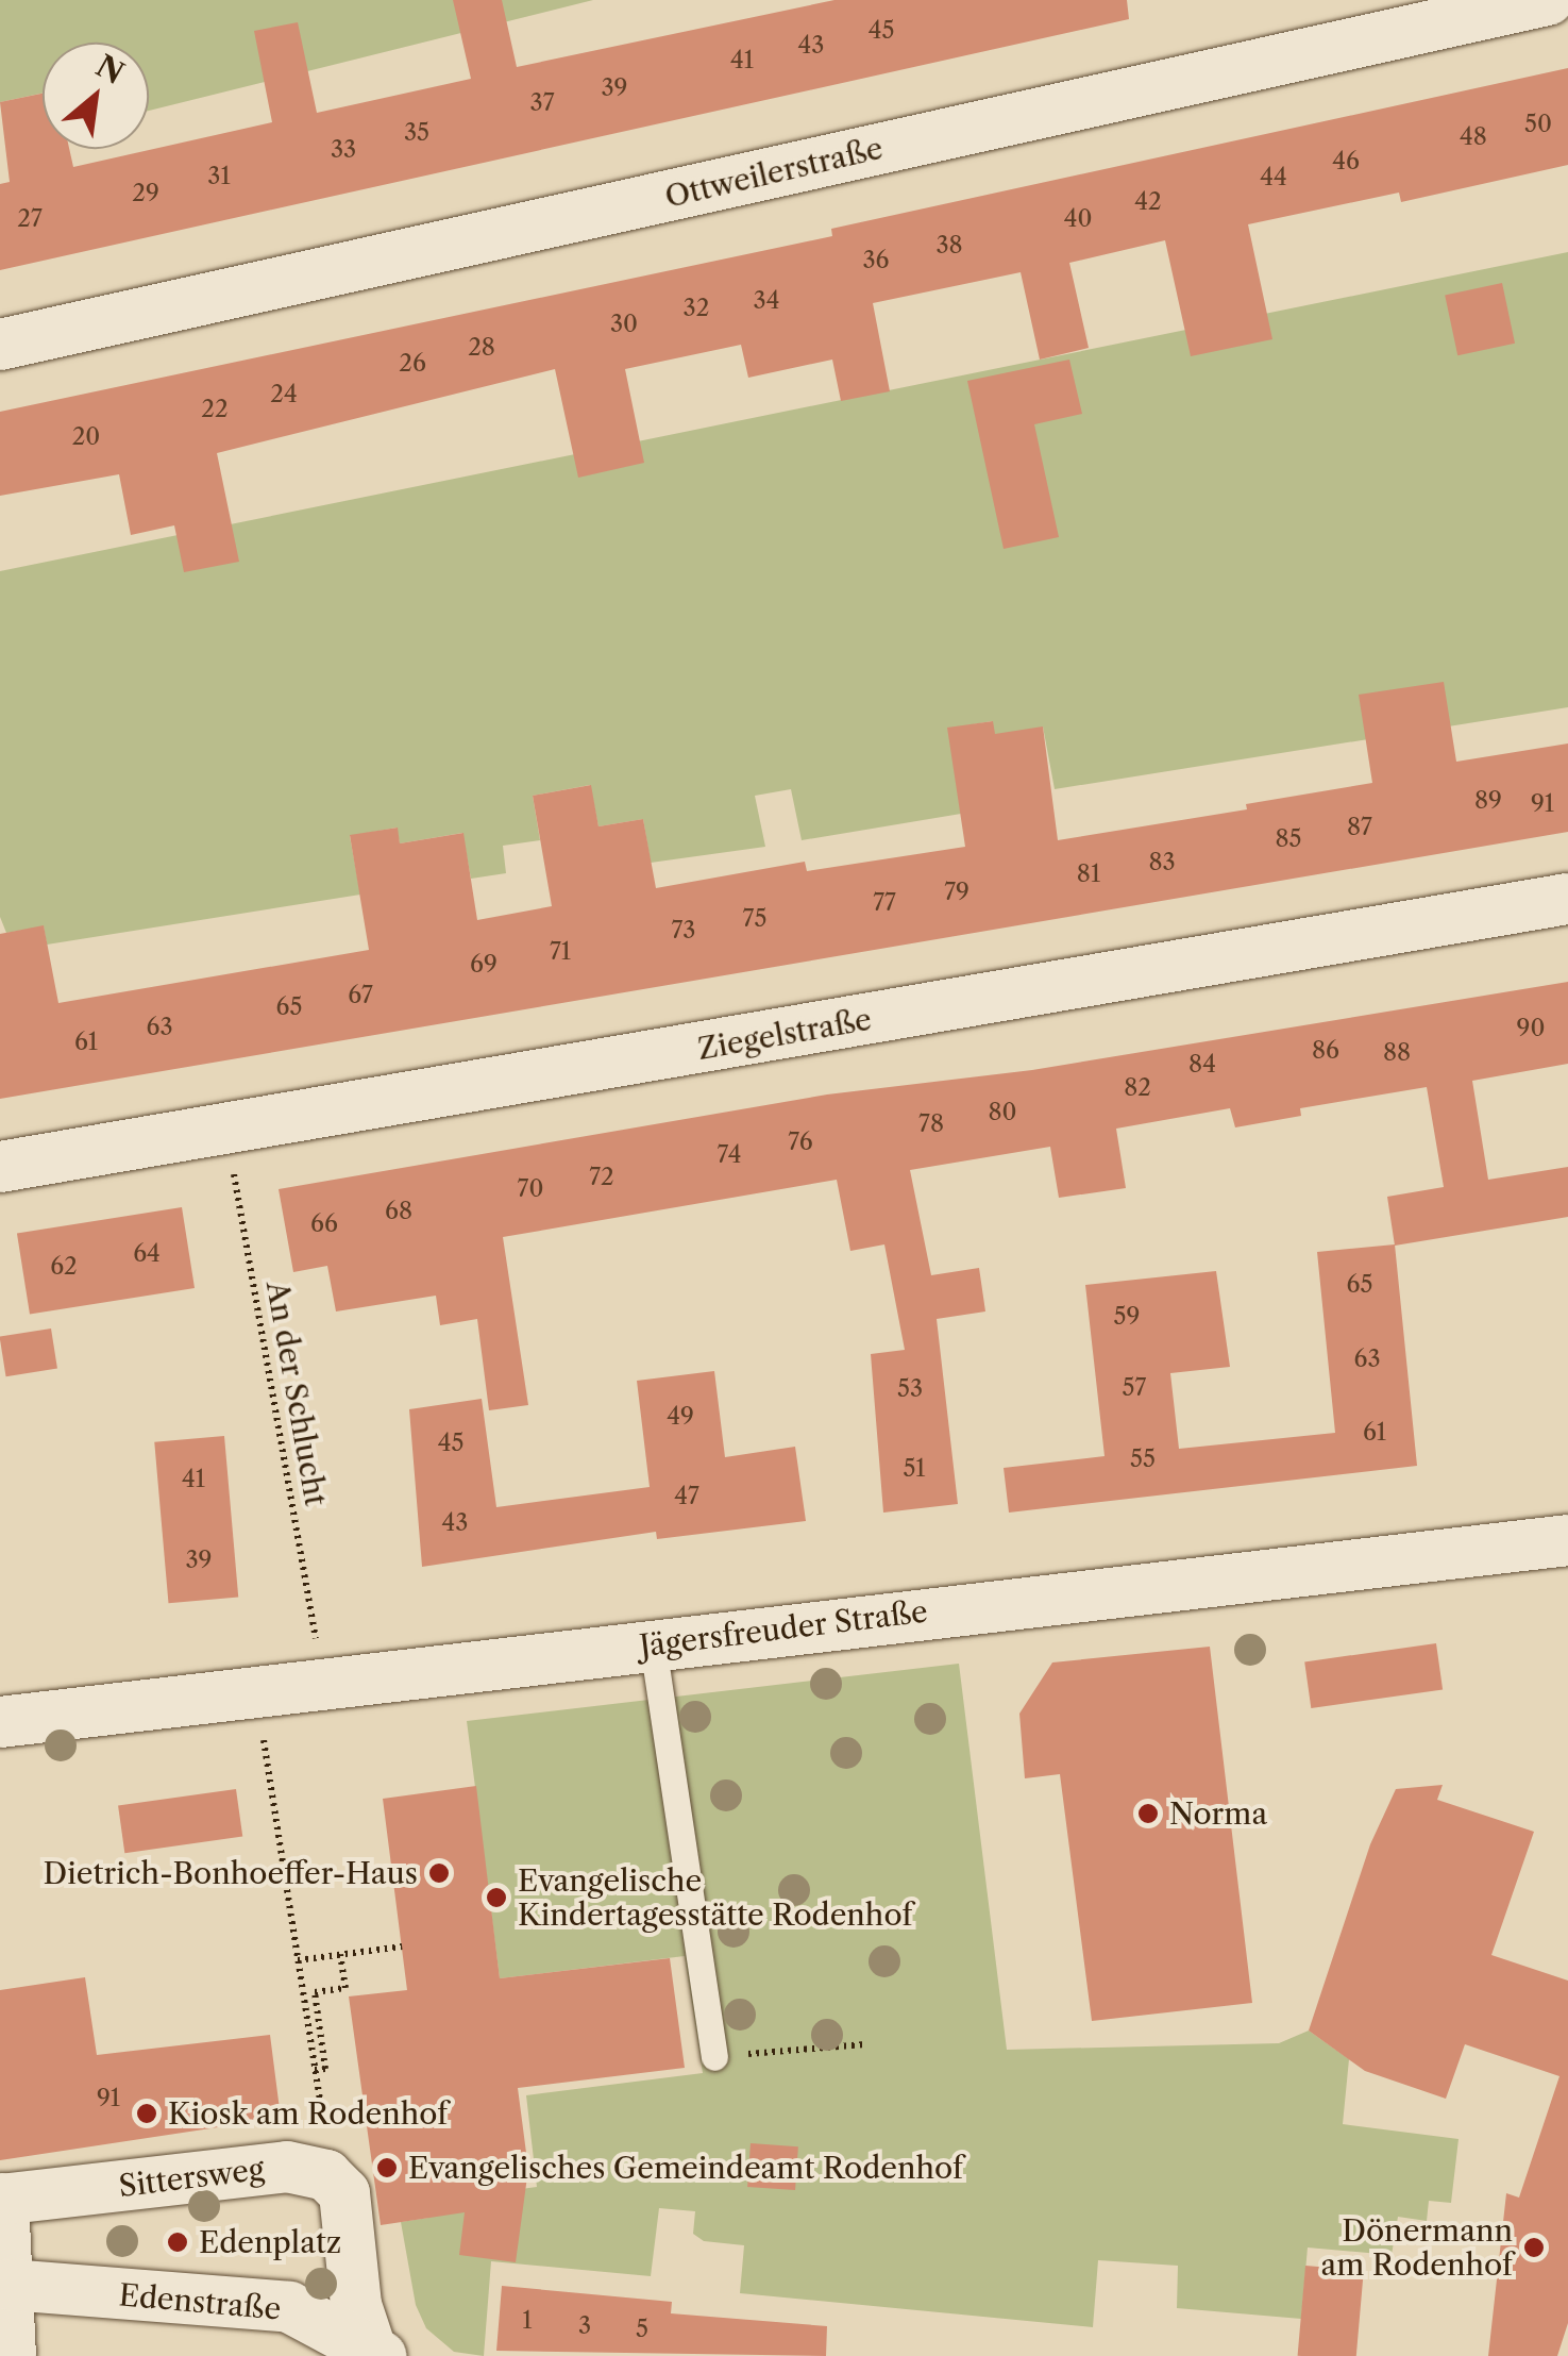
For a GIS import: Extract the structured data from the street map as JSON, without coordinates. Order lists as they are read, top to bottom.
{
  "streets": {
    "street": [
      "Ottweilerstraße",
      "Ziegelstraße",
      "Jägersfreuder Straße",
      "Sittersweg",
      "Edenstraße"
    ],
    "path": ["An der Schlucht"]
  },
  "places": [
    "Norma",
    "Dietrich-Bonhoeffer-Haus",
    "Evangelische Kindertagesstätte Rodenhof",
    "Kiosk am Rodenhof",
    "Evangelisches Gemeindeamt Rodenhof",
    "Edenplatz",
    "Dönermann am Rodenhof"
  ],
  "house_numbers": [
    "45",
    "43",
    "41",
    "39",
    "37",
    "50",
    "35",
    "48",
    "33",
    "46",
    "31",
    "44",
    "29",
    "42",
    "27",
    "40",
    "38",
    "36",
    "34",
    "32",
    "30",
    "28",
    "26",
    "24",
    "22",
    "20",
    "89",
    "91",
    "87",
    "85",
    "83",
    "81",
    "79",
    "77",
    "75",
    "73",
    "71",
    "69",
    "67",
    "65",
    "63",
    "90",
    "61",
    "86",
    "88",
    "84",
    "82",
    "80",
    "78",
    "76",
    "74",
    "72",
    "70",
    "68",
    "66",
    "64",
    "62",
    "65",
    "59",
    "63",
    "57",
    "53",
    "49",
    "61",
    "45",
    "55",
    "51",
    "41",
    "47",
    "43",
    "39",
    "91",
    "1",
    "3",
    "5"
  ],
  "north": "top right"
}
